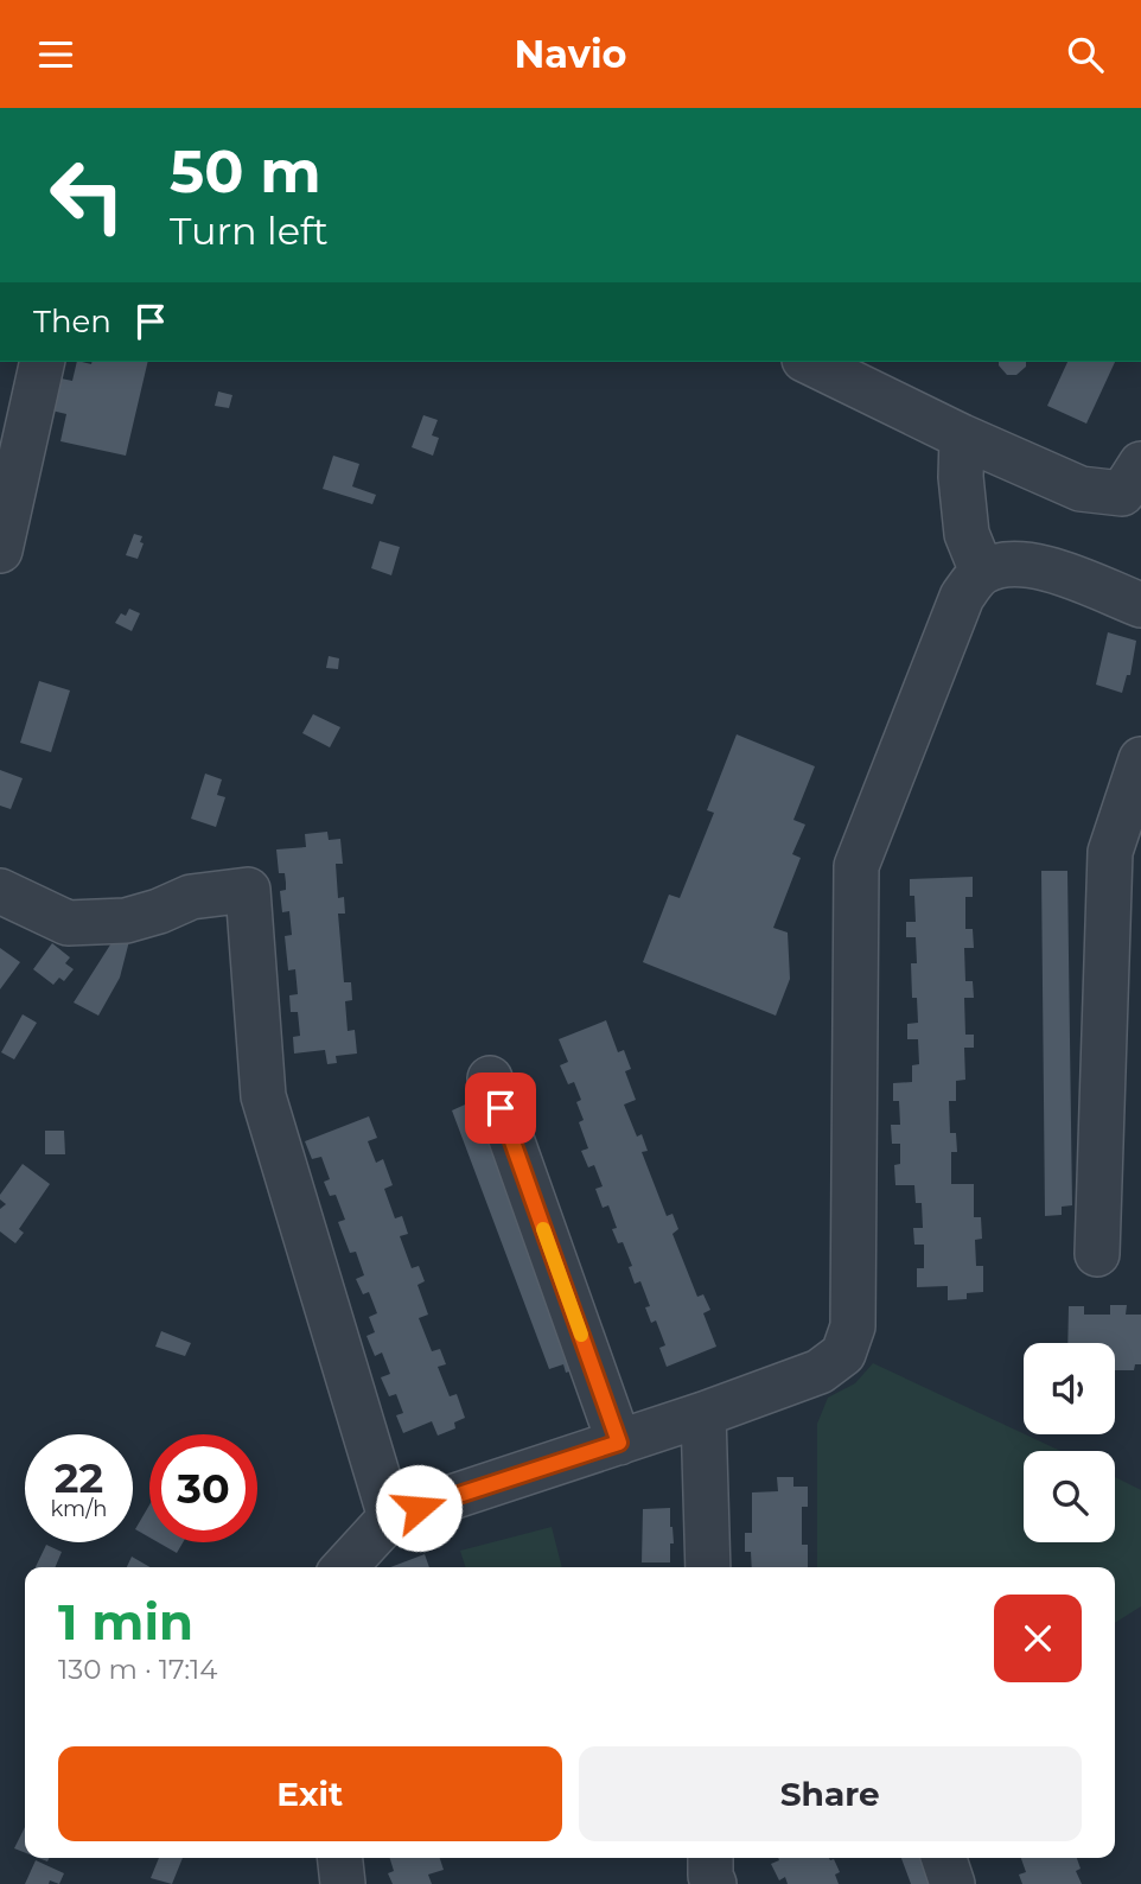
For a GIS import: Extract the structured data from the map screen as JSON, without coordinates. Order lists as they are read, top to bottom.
{
  "page": {
    "header": "Navio",
    "turn": ["50 m", "Turn left"],
    "then": "Then",
    "speed": "22 km/h",
    "limit": "30",
    "heading": ["1 min", "130 m · 17:14"],
    "buttons": ["Exit", "Share"]
  }
}
